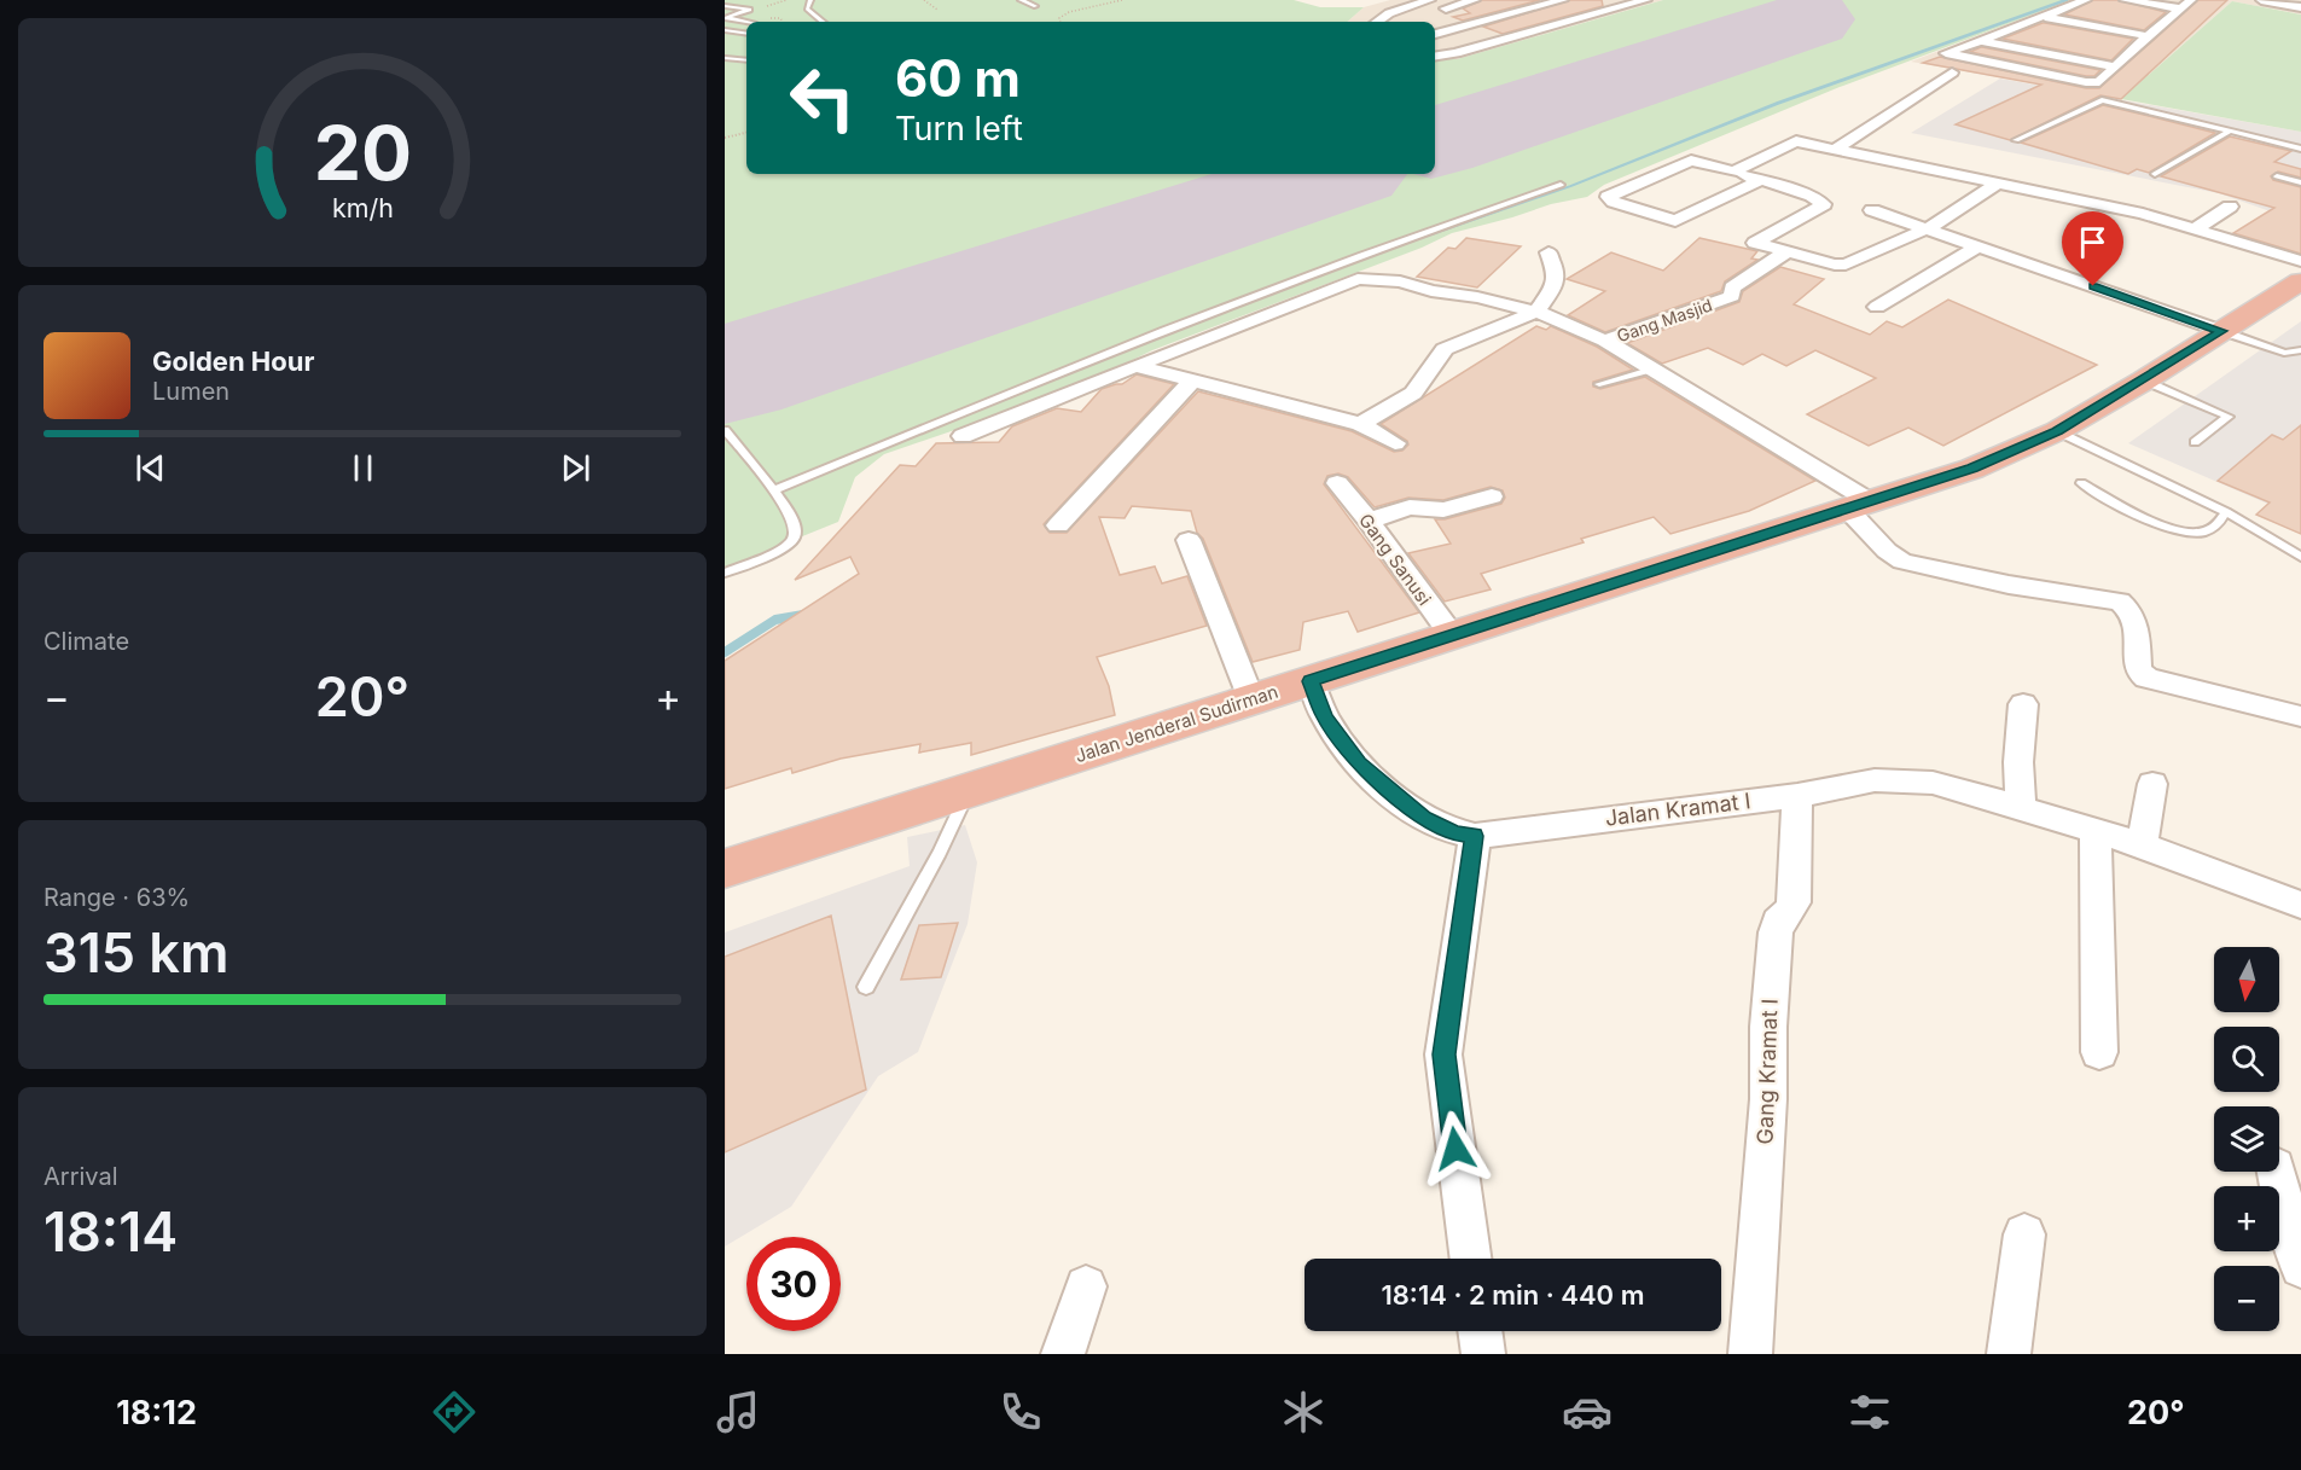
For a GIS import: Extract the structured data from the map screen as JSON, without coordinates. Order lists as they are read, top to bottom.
{
  "streets": {
    "highway": ["Jalan Jenderal Sudirman"],
    "street": [
      "Gang Masjid",
      "Gang Sanusi",
      "Jalan Kramat I",
      "Gang Kramat I"
    ]
  },
  "crossings": [
    ["Gang Sanusi", "Jalan Jenderal Sudirman"],
    ["Jalan Kramat I", "Gang Kramat I"]
  ],
  "north": "bottom",
  "page": {
    "turn": ["60 m", "Turn left"],
    "song": ["Golden Hour", "Lumen"],
    "tile": [
      "Climate",
      ["Range · 63%", "315 km"],
      ["Arrival", "18:14"]
    ],
    "heat": ["−", "20°", "+"],
    "map_buttons": ["+", "−"],
    "limit": "30",
    "trip": "18:14 · 2 min · 440 m",
    "tabs": ["18:12", "20°"],
    "gauge": ["20", "km/h"]
  }
}
